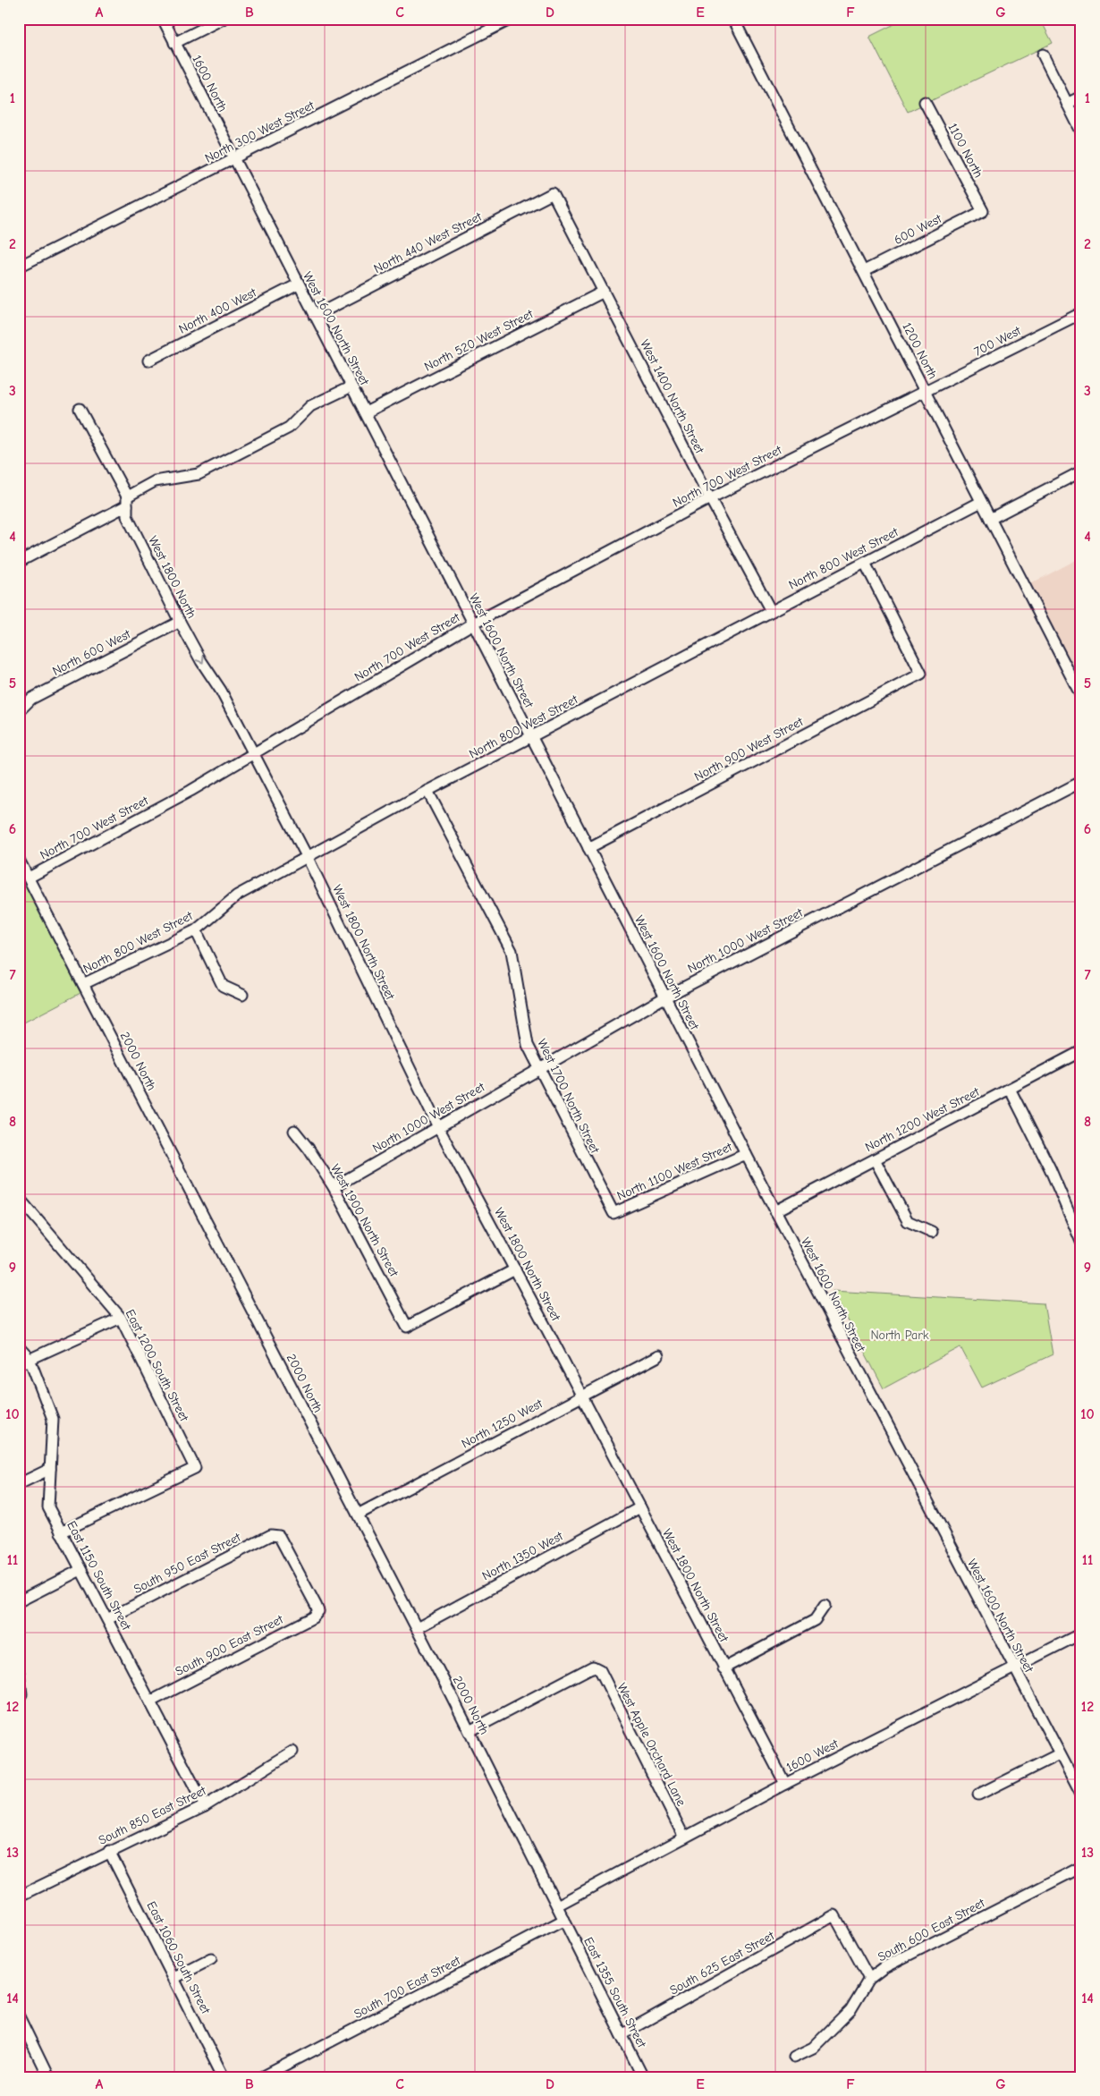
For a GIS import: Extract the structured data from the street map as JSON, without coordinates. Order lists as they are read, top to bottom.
{
  "streets": {
    "street": [
      "1600 North",
      "North 300 West Street",
      "1100 North",
      "600 West",
      "North 440 West Street",
      "North 400 West",
      "West 1600 North Street",
      "North 520 West Street",
      "700 West",
      "1200 North",
      "West 1400 North Street",
      "North 700 West Street",
      "North 800 West Street",
      "West 1800 North",
      "North 600 West",
      "North 900 West Street",
      "North 1000 West Street",
      "West 1800 North Street",
      "2000 North",
      "West 1700 North Street",
      "North 1200 West Street",
      "North 1100 West Street",
      "West 1900 North Street",
      "East 1200 South Street",
      "North 1250 West",
      "North 1350 West",
      "South 950 East Street",
      "East 1150 South Street",
      "South 900 East Street",
      "West Apple Orchard Lane",
      "1600 West",
      "South 850 East Street",
      "South 600 East Street",
      "East 1060 South Street",
      "South 625 East Street",
      "South 700 East Street",
      "East 1355 South Street"
    ]
  },
  "crossings": [
    ["1600 North", "North 300 West Street"],
    ["1600 North", "West 1600 North Street"],
    ["North 300 West Street", "West 1600 North Street"],
    ["1100 North", "600 West"],
    ["600 West", "1200 North"],
    ["North 440 West Street", "West 1600 North Street"],
    ["North 440 West Street", "West 1400 North Street"],
    ["North 400 West", "West 1600 North Street"],
    ["West 1600 North Street", "North 520 West Street"],
    ["West 1600 North Street", "North 700 West Street"],
    ["West 1600 North Street", "North 800 West Street"],
    ["West 1600 North Street", "North 900 West Street"],
    ["West 1600 North Street", "North 1000 West Street"],
    ["West 1600 North Street", "North 1200 West Street"],
    ["West 1600 North Street", "North 1100 West Street"],
    ["West 1600 North Street", "1600 West"],
    ["North 520 West Street", "West 1400 North Street"],
    ["700 West", "1200 North"],
    ["700 West", "North 700 West Street"],
    ["1200 North", "North 700 West Street"],
    ["1200 North", "North 800 West Street"],
    ["West 1400 North Street", "North 700 West Street"],
    ["West 1400 North Street", "North 800 West Street"],
    ["North 700 West Street", "West 1800 North"],
    ["North 700 West Street", "West 1800 North Street"],
    ["North 700 West Street", "2000 North"],
    ["North 800 West Street", "North 900 West Street"],
    ["North 800 West Street", "West 1800 North Street"],
    ["North 800 West Street", "2000 North"],
    ["North 800 West Street", "West 1700 North Street"],
    ["West 1800 North", "North 600 West"],
    ["West 1800 North", "West 1800 North Street"],
    ["North 1000 West Street", "West 1800 North Street"],
    ["North 1000 West Street", "West 1700 North Street"],
    ["North 1000 West Street", "West 1900 North Street"],
    ["West 1800 North Street", "West 1900 North Street"],
    ["West 1800 North Street", "North 1250 West"],
    ["West 1800 North Street", "North 1350 West"],
    ["West 1800 North Street", "1600 West"],
    ["2000 North", "North 1250 West"],
    ["2000 North", "North 1350 West"],
    ["2000 North", "West Apple Orchard Lane"],
    ["2000 North", "1600 West"],
    ["2000 North", "South 700 East Street"],
    ["2000 North", "East 1355 South Street"],
    ["West 1700 North Street", "North 1100 West Street"],
    ["East 1200 South Street", "East 1150 South Street"],
    ["South 950 East Street", "East 1150 South Street"],
    ["South 950 East Street", "South 900 East Street"],
    ["East 1150 South Street", "South 900 East Street"],
    ["East 1150 South Street", "South 850 East Street"],
    ["West Apple Orchard Lane", "1600 West"],
    ["South 850 East Street", "East 1060 South Street"],
    ["South 600 East Street", "South 625 East Street"],
    ["South 625 East Street", "East 1355 South Street"],
    ["South 700 East Street", "East 1355 South Street"]
  ],
  "one_way": ["West 1800 North"],
  "parks": ["North Park"],
  "grid": {
    "columns": [
      "A",
      "B",
      "C",
      "D",
      "E",
      "F",
      "G"
    ],
    "rows": [
      "1",
      "2",
      "3",
      "4",
      "5",
      "6",
      "7",
      "8",
      "9",
      "10",
      "11",
      "12",
      "13",
      "14"
    ]
  }
}
